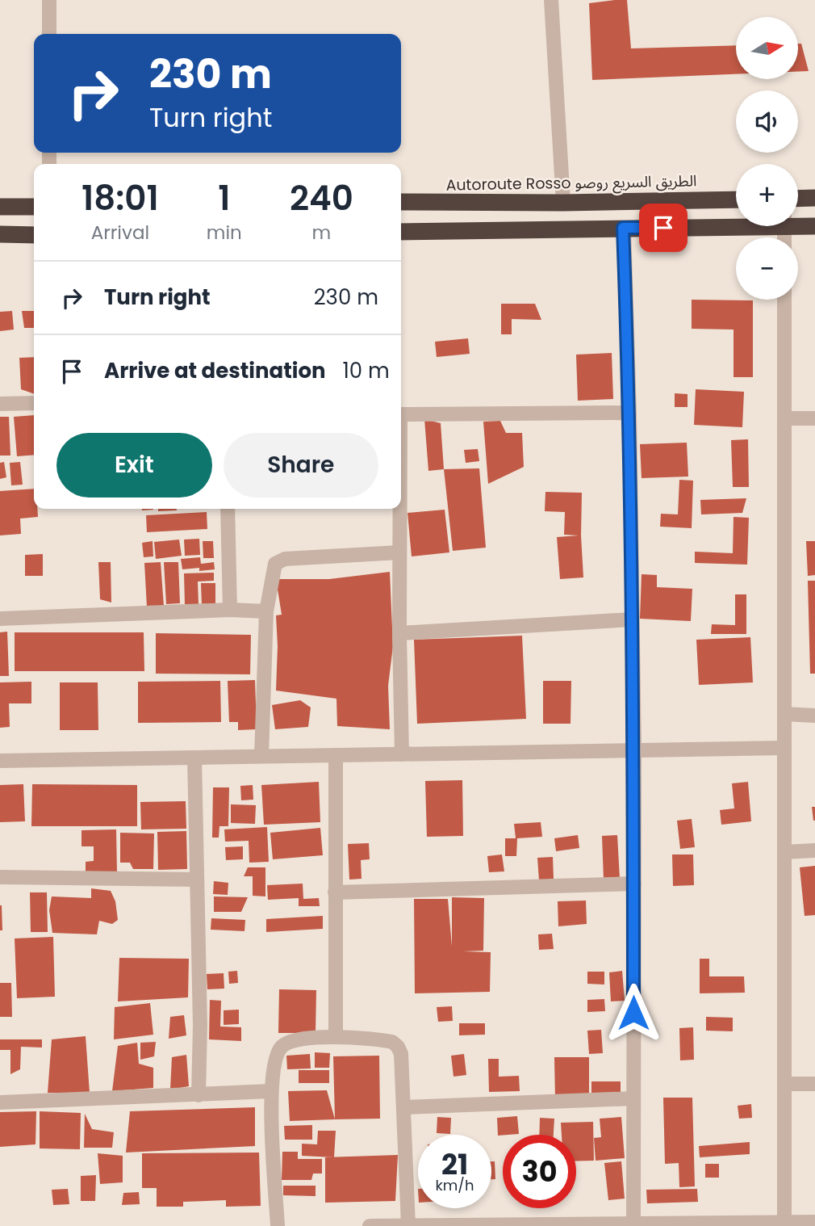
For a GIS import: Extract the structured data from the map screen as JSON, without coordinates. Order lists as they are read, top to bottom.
{
  "streets": {
    "highway": ["Autoroute Rosso الطريق السريع روصو"]
  },
  "north": "right",
  "page": {
    "map_buttons": ["+", "−"],
    "turn": ["230 m", "Turn right"],
    "eta": [
      "18:01",
      "Arrival",
      "1",
      "min",
      "240",
      "m"
    ],
    "list": [
      {
        "name": "Turn right",
        "value": "230 m"
      },
      {
        "name": "Arrive at destination",
        "value": "10 m"
      }
    ],
    "buttons": ["Exit", "Share"],
    "speed": "21 km/h",
    "limit": "30"
  }
}
